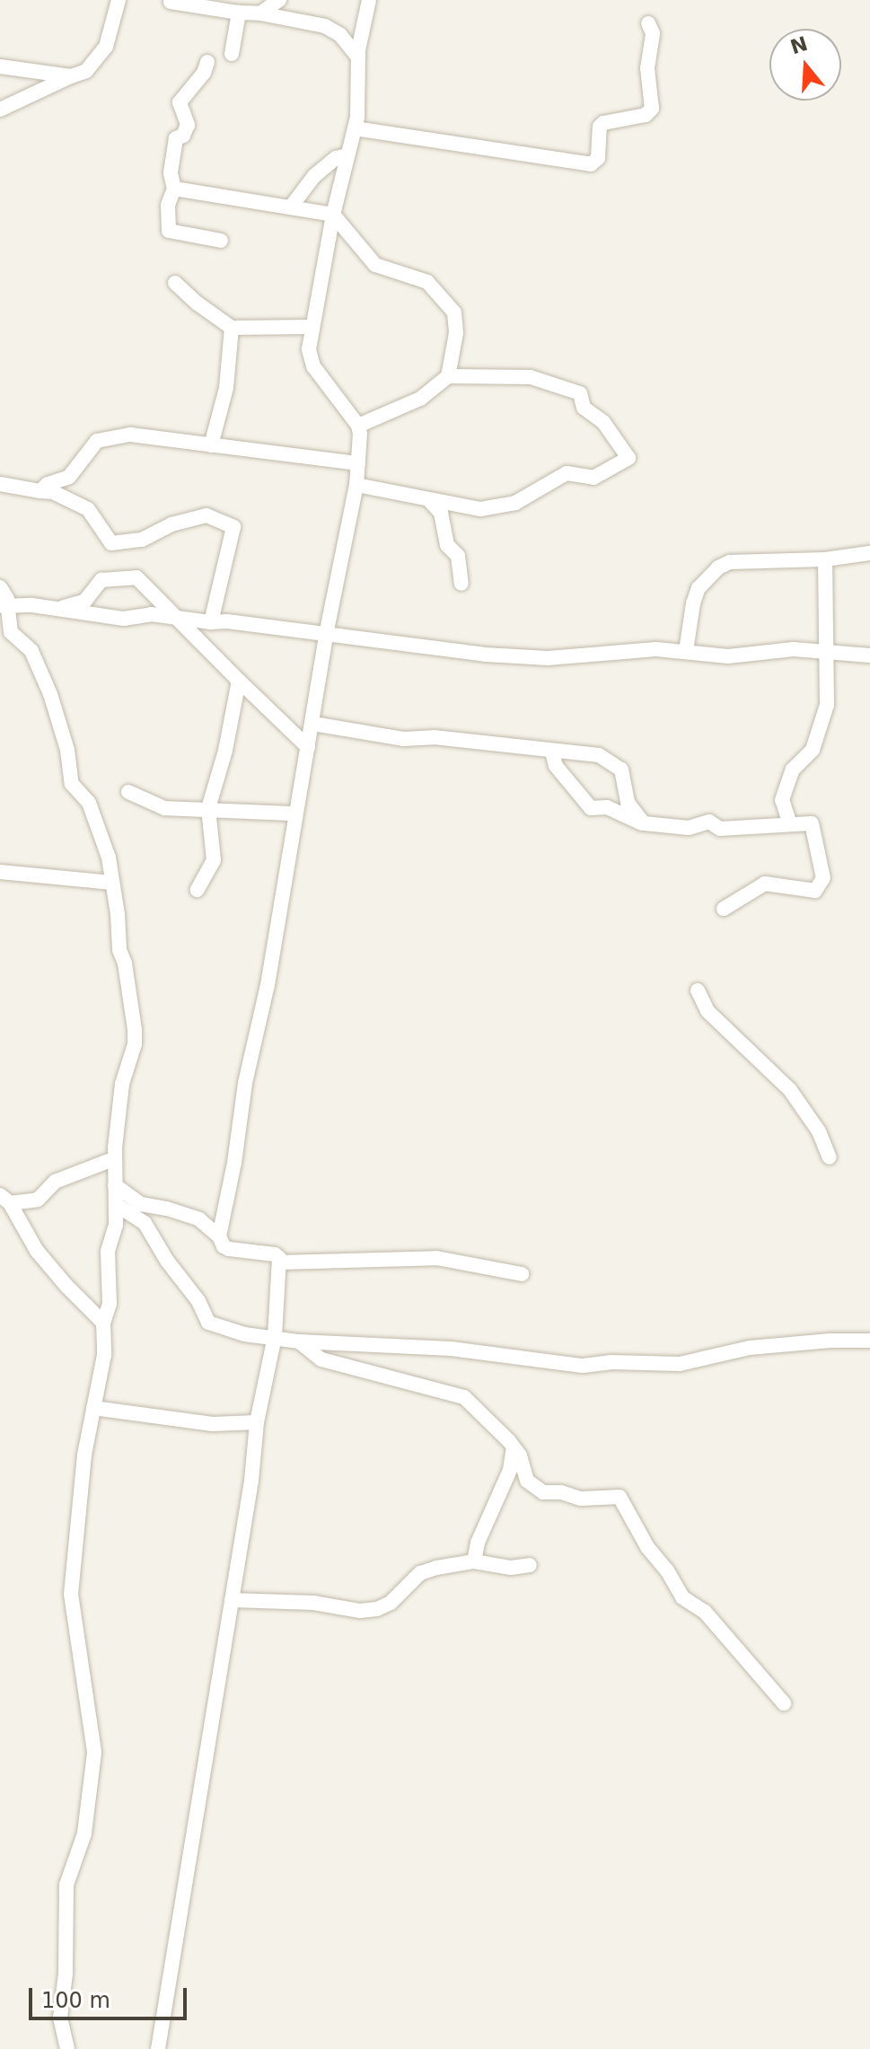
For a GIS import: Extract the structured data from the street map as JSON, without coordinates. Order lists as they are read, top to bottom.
{
  "scale_bar": "100 m",
  "north": "top"
}
